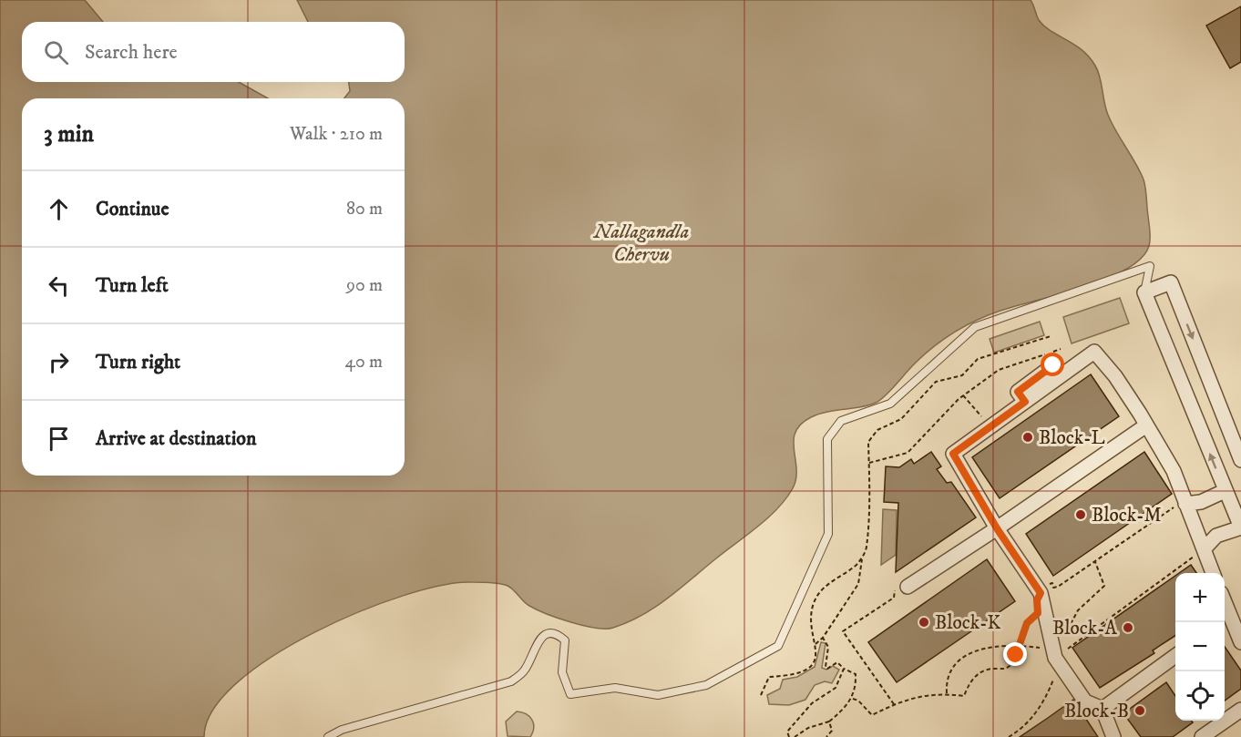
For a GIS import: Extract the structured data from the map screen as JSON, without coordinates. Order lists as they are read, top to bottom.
{
  "water": ["Nallagandla Chervu"],
  "places": [
    "Block-L",
    "Block-M",
    "Block-K",
    "Block-A",
    "Block-B"
  ],
  "page": {
    "search": "Search here",
    "heading": ["3 min", "Walk · 210 m"],
    "list": [
      ["Continue", "80 m"],
      ["Turn left", "90 m"],
      ["Turn right", "40 m"],
      "Arrive at destination"
    ],
    "map_buttons": ["+", "−"]
  }
}
